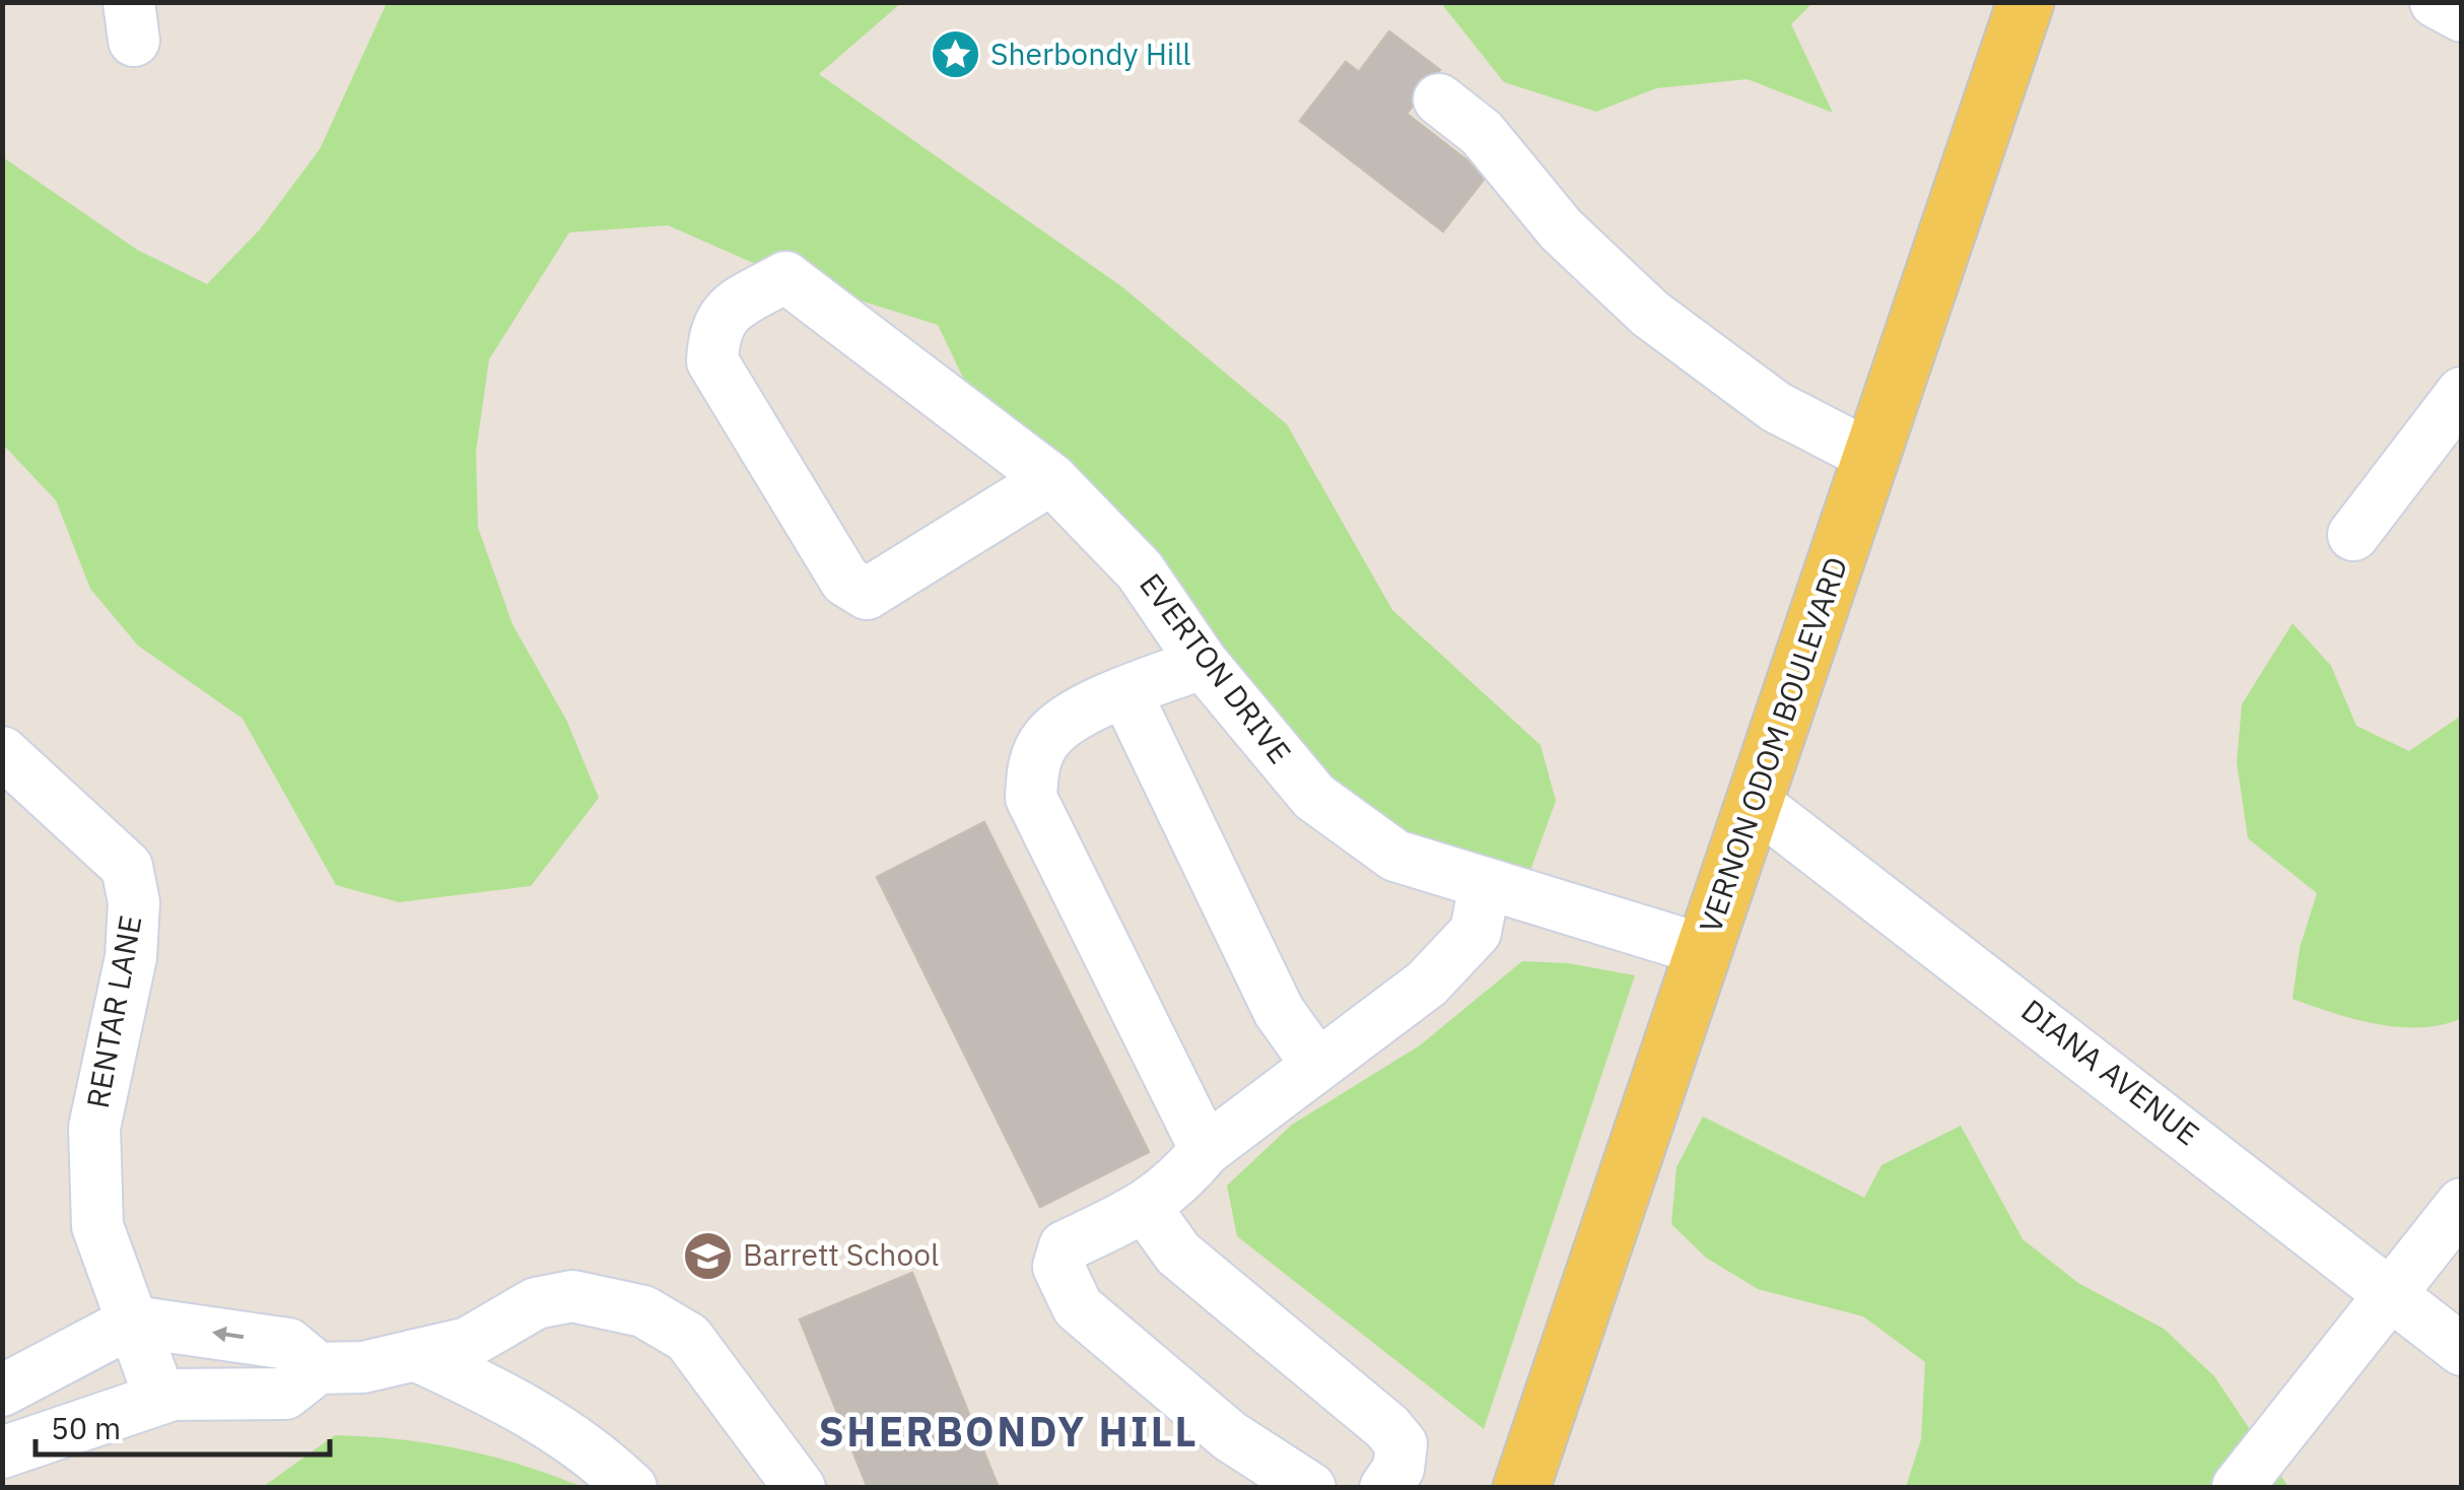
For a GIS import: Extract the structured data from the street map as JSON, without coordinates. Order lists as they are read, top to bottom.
{
  "streets": {
    "main road": ["VERNON ODOM BOULEVARD"],
    "street": ["EVERTON DRIVE", "RENTAR LANE", "DIANA AVENUE"]
  },
  "crossings": [
    ["EVERTON DRIVE", "VERNON ODOM BOULEVARD"],
    ["VERNON ODOM BOULEVARD", "DIANA AVENUE"]
  ],
  "districts": ["SHERBONDY HILL"],
  "places": {
    "place": ["Sherbondy Hill"],
    "school or university": ["Barrett School"]
  },
  "scale_bar": "50 m"
}
